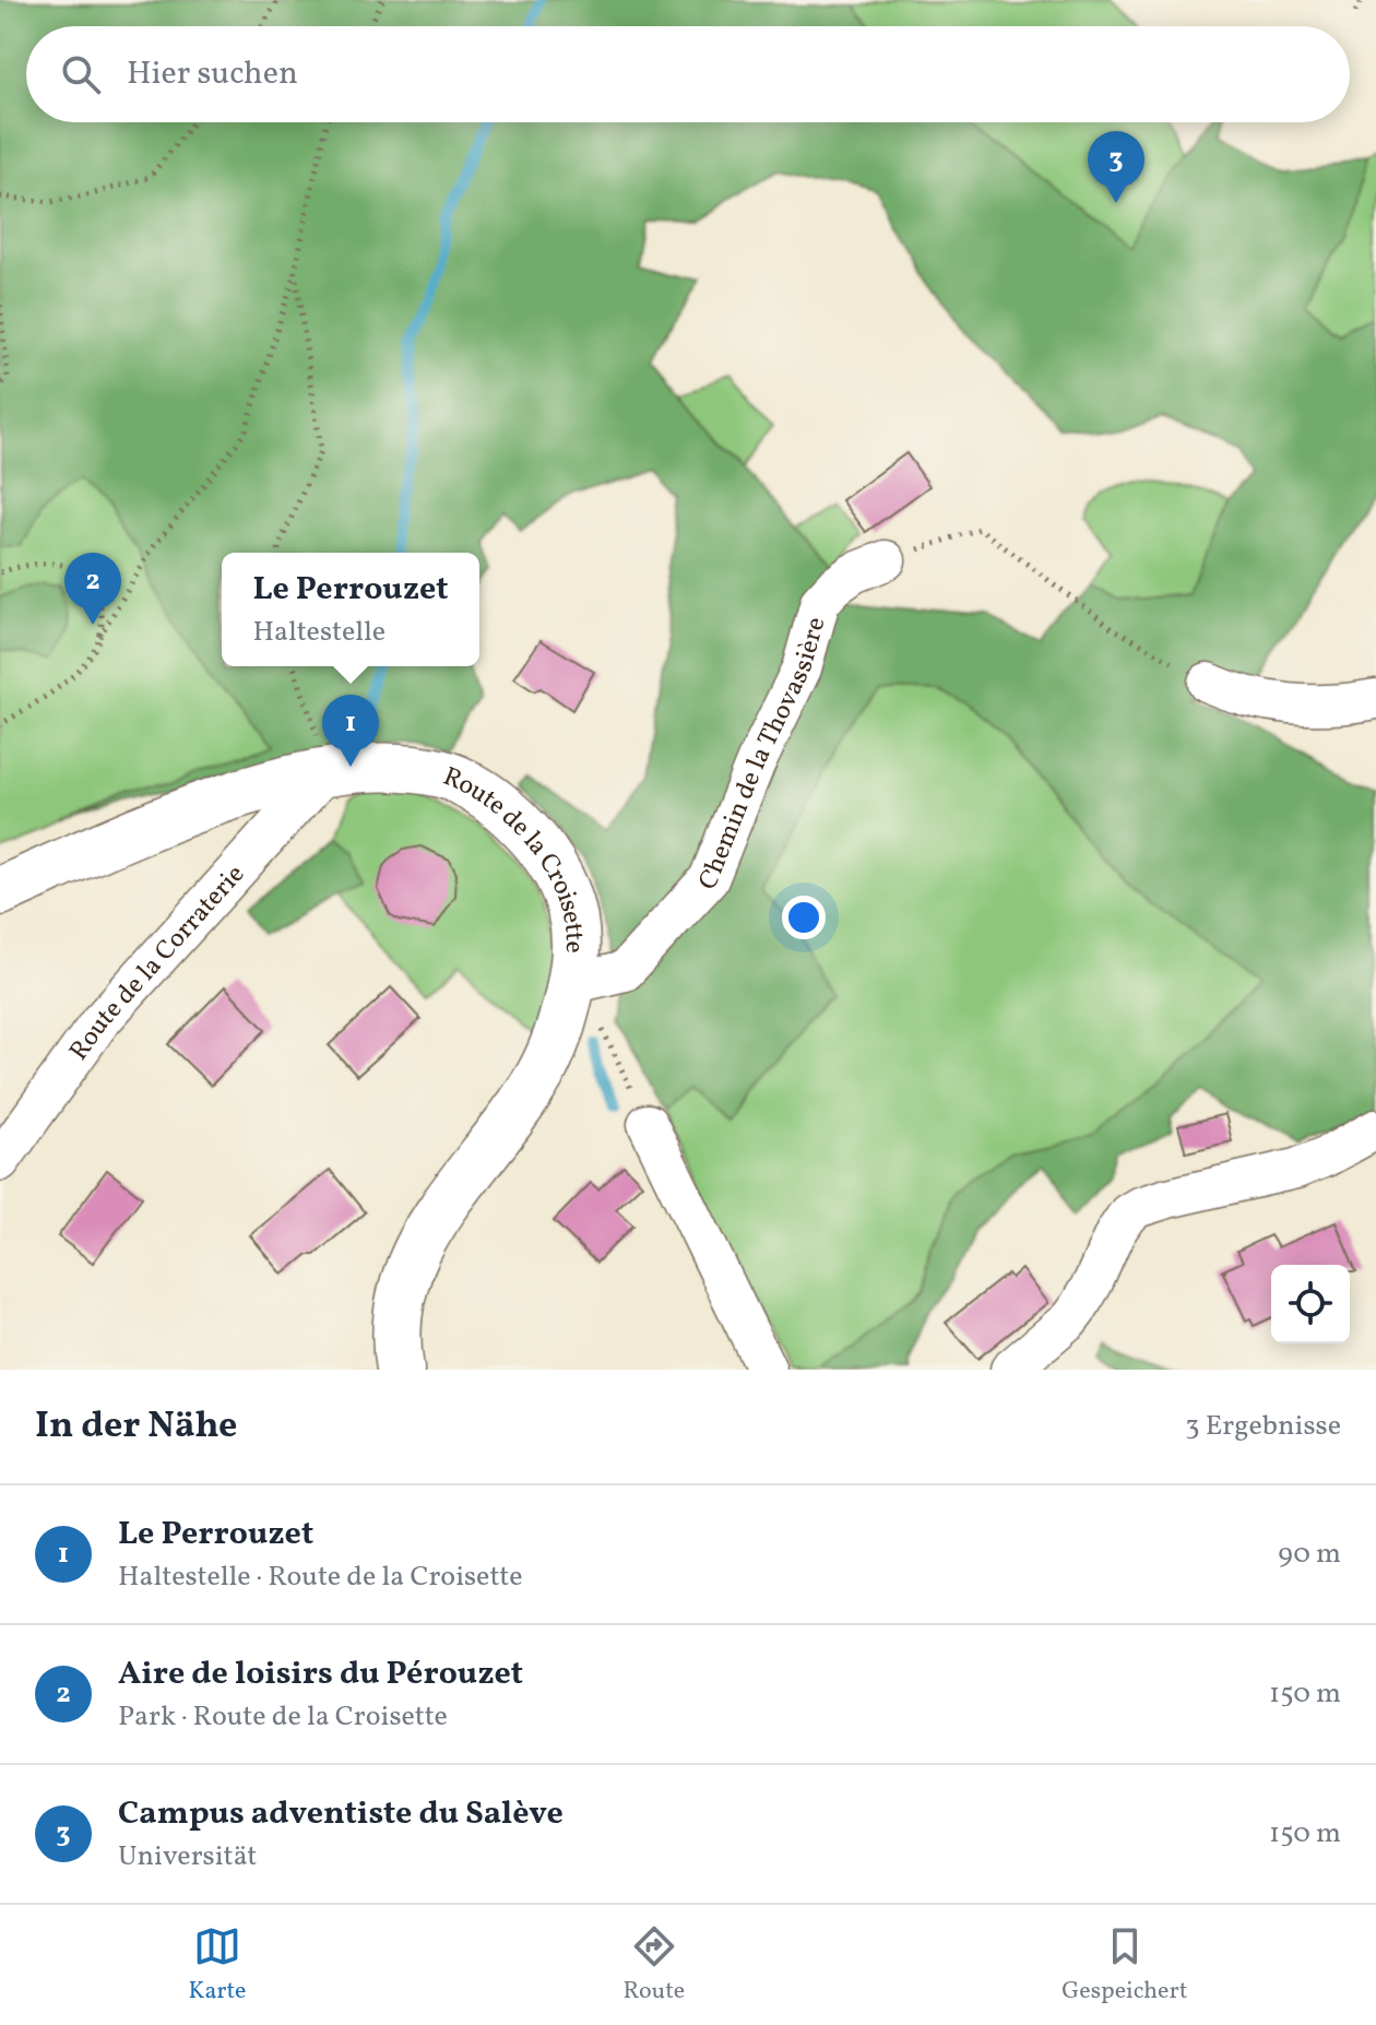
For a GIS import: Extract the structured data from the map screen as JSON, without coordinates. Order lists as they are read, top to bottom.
{
  "streets": {
    "street": ["Chemin de la Thovassière", "Route de la Croisette", "Route de la Corraterie"]
  },
  "crossings": [
    ["Chemin de la Thovassière", "Route de la Croisette"],
    ["Route de la Croisette", "Route de la Corraterie"]
  ],
  "page": {
    "search": "Hier suchen",
    "pins": ["3", "2", "1"],
    "popup": ["Le Perrouzet", "Haltestelle"],
    "heading": ["In der Nähe", "3 Ergebnisse"],
    "list": [
      {
        "mark": "1",
        "name": "Le Perrouzet",
        "note": "Haltestelle · Route de la Croisette",
        "value": "90 m"
      },
      {
        "mark": "2",
        "name": "Aire de loisirs du Pérouzet",
        "note": "Park · Route de la Croisette",
        "value": "150 m"
      },
      {
        "mark": "3",
        "name": "Campus adventiste du Salève",
        "note": "Universität",
        "value": "150 m"
      }
    ],
    "nav": ["Karte", "Route", "Gespeichert"]
  }
}
